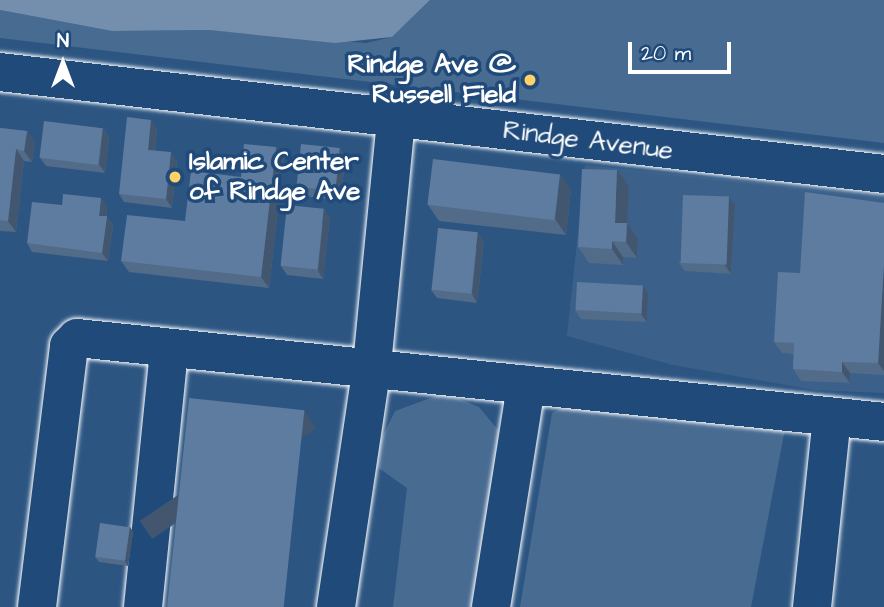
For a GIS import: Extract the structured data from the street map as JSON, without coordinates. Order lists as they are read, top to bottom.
{
  "streets": {
    "street": ["Rindge Avenue"]
  },
  "places": ["Rindge Ave @ Russell Field", "Islamic Center of Rindge Ave"],
  "scale_bar": "20 m",
  "north": "top"
}
